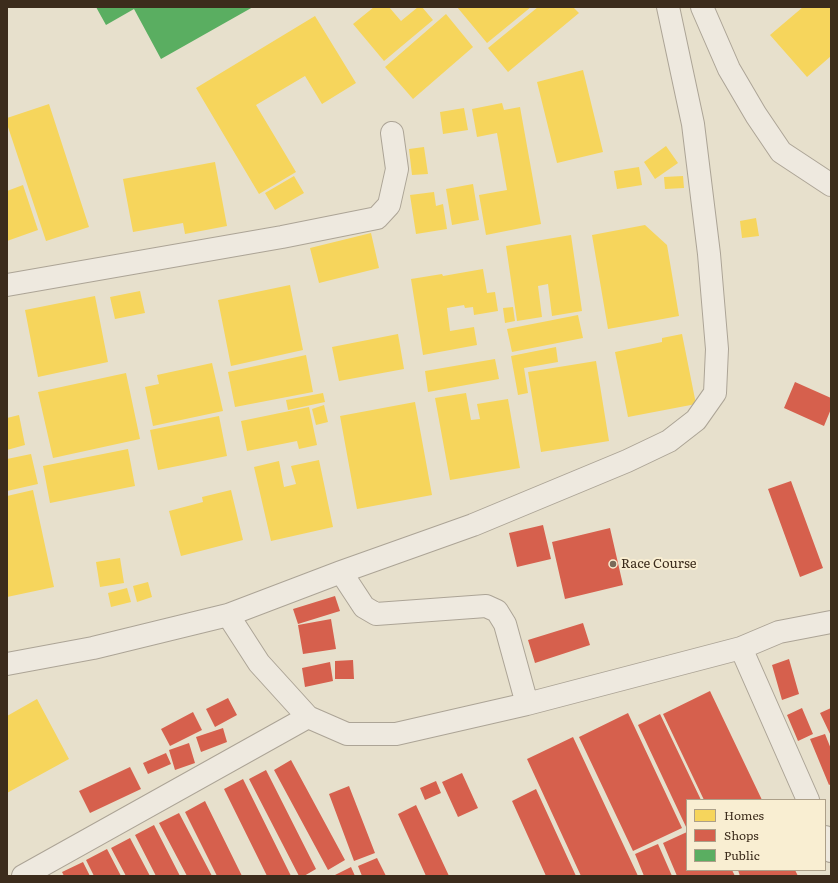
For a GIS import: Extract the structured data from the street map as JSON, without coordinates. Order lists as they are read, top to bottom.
{
  "places": ["Race Course"],
  "legend": ["Homes", "Shops", "Public"]
}
